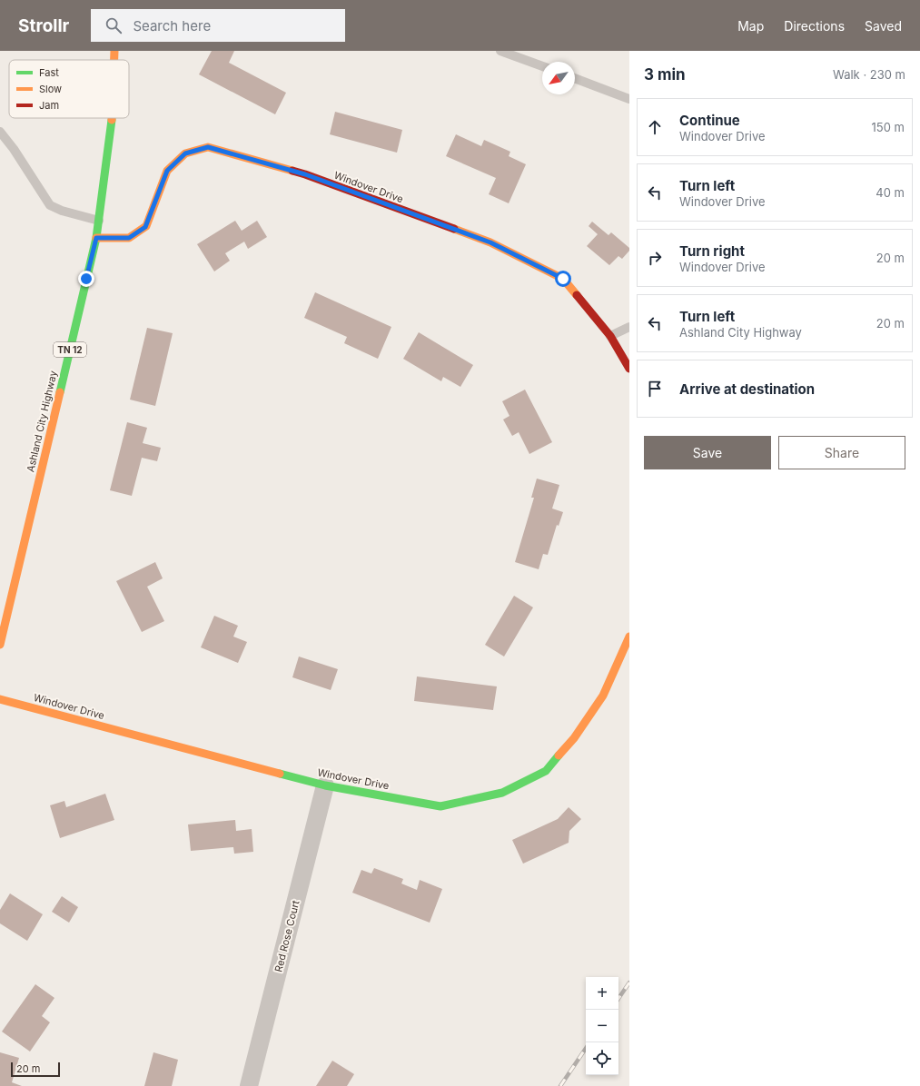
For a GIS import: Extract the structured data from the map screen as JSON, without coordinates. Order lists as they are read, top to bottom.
{
  "streets": {
    "street": [
      "Windover Drive",
      "TN 12",
      "Ashland City Highway",
      "Red Rose Court"
    ]
  },
  "crossings": [
    ["Windover Drive", "Ashland City Highway"],
    ["Windover Drive", "Red Rose Court"]
  ],
  "legend": ["Fast", "Slow", "Jam"],
  "scale_bar": "20 m",
  "north": "bottom left",
  "page": {
    "header": "Strollr",
    "search": "Search here",
    "nav": ["Map", "Directions", "Saved"],
    "heading": ["3 min", "Walk · 230 m"],
    "list": [
      ["Continue", "Windover Drive", "150 m"],
      ["Turn left", "Windover Drive", "40 m"],
      ["Turn right", "Windover Drive", "20 m"],
      ["Turn left", "Ashland City Highway", "20 m"],
      "Arrive at destination"
    ],
    "buttons": ["Save", "Share"],
    "map_buttons": ["+", "−"],
    "scale": "20 m"
  }
}
